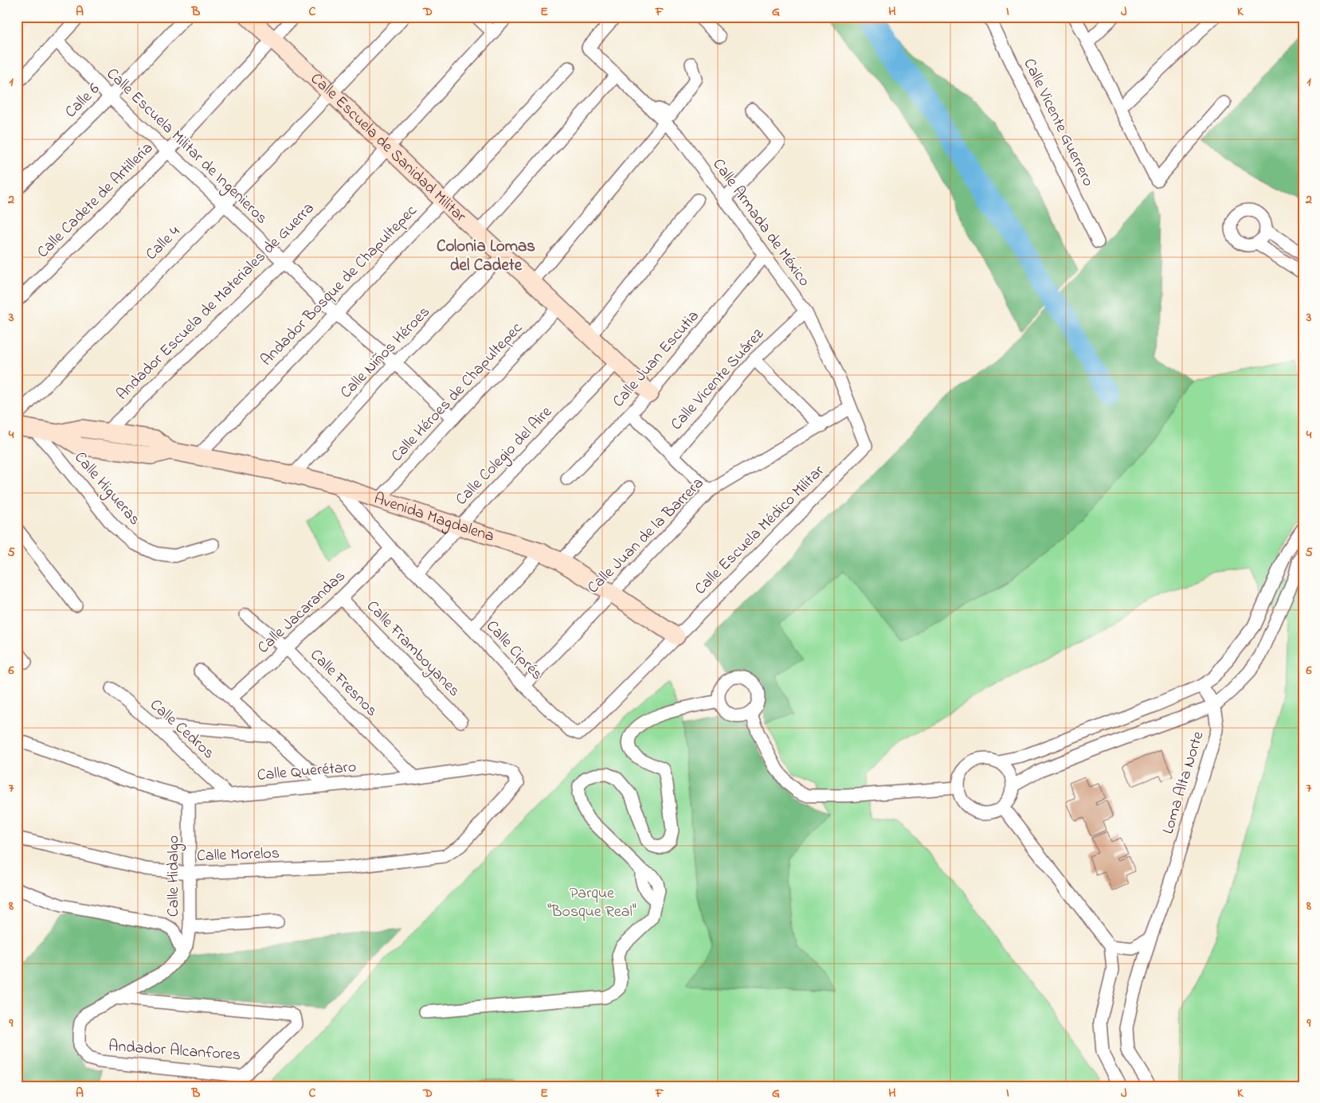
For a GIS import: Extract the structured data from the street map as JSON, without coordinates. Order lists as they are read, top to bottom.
{
  "streets": {
    "main road": ["Calle Escuela de Sanidad Militar", "Avenida Magdalena"],
    "street": [
      "Calle 6",
      "Calle Vicente Guerrero",
      "Calle Escuela Militar de Ingenieros",
      "Calle Cadete de Artillería",
      "Calle Armada de México",
      "Calle 4",
      "Andador Bosque de Chapultepec",
      "Andador Escuela de Materiales de Guerra",
      "Calle Niños Héroes",
      "Calle Juan Escutia",
      "Calle Vicente Suárez",
      "Calle Héroes de Chapultepec",
      "Calle Colegio del Aire",
      "Calle Higueras",
      "Calle Escuela Médico Militar",
      "Calle Juan de la Barrera",
      "Calle Jacarandas",
      "Calle Framboyanes",
      "Calle Ciprés",
      "Calle Fresnos",
      "Calle Cedros",
      "Calle Querétaro",
      "Loma Alta Norte",
      "Calle Morelos",
      "Calle Hidalgo",
      "Andador Alcanfores"
    ]
  },
  "crossings": [
    ["Calle 6", "Calle Escuela Militar de Ingenieros"],
    ["Calle Escuela Militar de Ingenieros", "Calle Cadete de Artillería"],
    ["Calle Escuela Militar de Ingenieros", "Calle 4"],
    ["Calle Escuela Militar de Ingenieros", "Andador Bosque de Chapultepec"],
    ["Calle Escuela Militar de Ingenieros", "Andador Escuela de Materiales de Guerra"],
    ["Calle Escuela Militar de Ingenieros", "Calle Niños Héroes"],
    ["Calle Escuela Militar de Ingenieros", "Calle Héroes de Chapultepec"],
    ["Calle Escuela de Sanidad Militar", "Calle Cadete de Artillería"],
    ["Calle Escuela de Sanidad Militar", "Calle 4"],
    ["Calle Escuela de Sanidad Militar", "Andador Bosque de Chapultepec"],
    ["Calle Escuela de Sanidad Militar", "Andador Escuela de Materiales de Guerra"],
    ["Calle Escuela de Sanidad Militar", "Calle Niños Héroes"],
    ["Calle Escuela de Sanidad Militar", "Calle Juan Escutia"],
    ["Calle Escuela de Sanidad Militar", "Calle Héroes de Chapultepec"],
    ["Calle Escuela de Sanidad Militar", "Calle Colegio del Aire"],
    ["Calle Armada de México", "Calle Juan Escutia"],
    ["Calle Armada de México", "Calle Vicente Suárez"],
    ["Calle Armada de México", "Calle Escuela Médico Militar"],
    ["Calle Armada de México", "Calle Juan de la Barrera"],
    ["Andador Bosque de Chapultepec", "Avenida Magdalena"],
    ["Andador Escuela de Materiales de Guerra", "Avenida Magdalena"],
    ["Calle Niños Héroes", "Avenida Magdalena"],
    ["Calle Héroes de Chapultepec", "Avenida Magdalena"],
    ["Calle Colegio del Aire", "Avenida Magdalena"],
    ["Calle Colegio del Aire", "Calle Ciprés"],
    ["Calle Higueras", "Avenida Magdalena"],
    ["Avenida Magdalena", "Calle Escuela Médico Militar"],
    ["Avenida Magdalena", "Calle Juan de la Barrera"],
    ["Avenida Magdalena", "Calle Ciprés"],
    ["Calle Escuela Médico Militar", "Calle Ciprés"],
    ["Calle Juan de la Barrera", "Calle Ciprés"],
    ["Calle Jacarandas", "Calle Framboyanes"],
    ["Calle Jacarandas", "Calle Ciprés"],
    ["Calle Jacarandas", "Calle Fresnos"],
    ["Calle Fresnos", "Calle Querétaro"],
    ["Calle Cedros", "Calle Querétaro"],
    ["Calle Querétaro", "Calle Morelos"],
    ["Calle Querétaro", "Calle Hidalgo"],
    ["Calle Morelos", "Calle Hidalgo"],
    ["Calle Hidalgo", "Andador Alcanfores"]
  ],
  "districts": ["Colonia Lomas del Cadete"],
  "parks": ["Parque \"Bosque Real\""],
  "grid": {
    "columns": [
      "A",
      "B",
      "C",
      "D",
      "E",
      "F",
      "G",
      "H",
      "I",
      "J",
      "K"
    ],
    "rows": [
      "1",
      "2",
      "3",
      "4",
      "5",
      "6",
      "7",
      "8",
      "9"
    ]
  }
}
